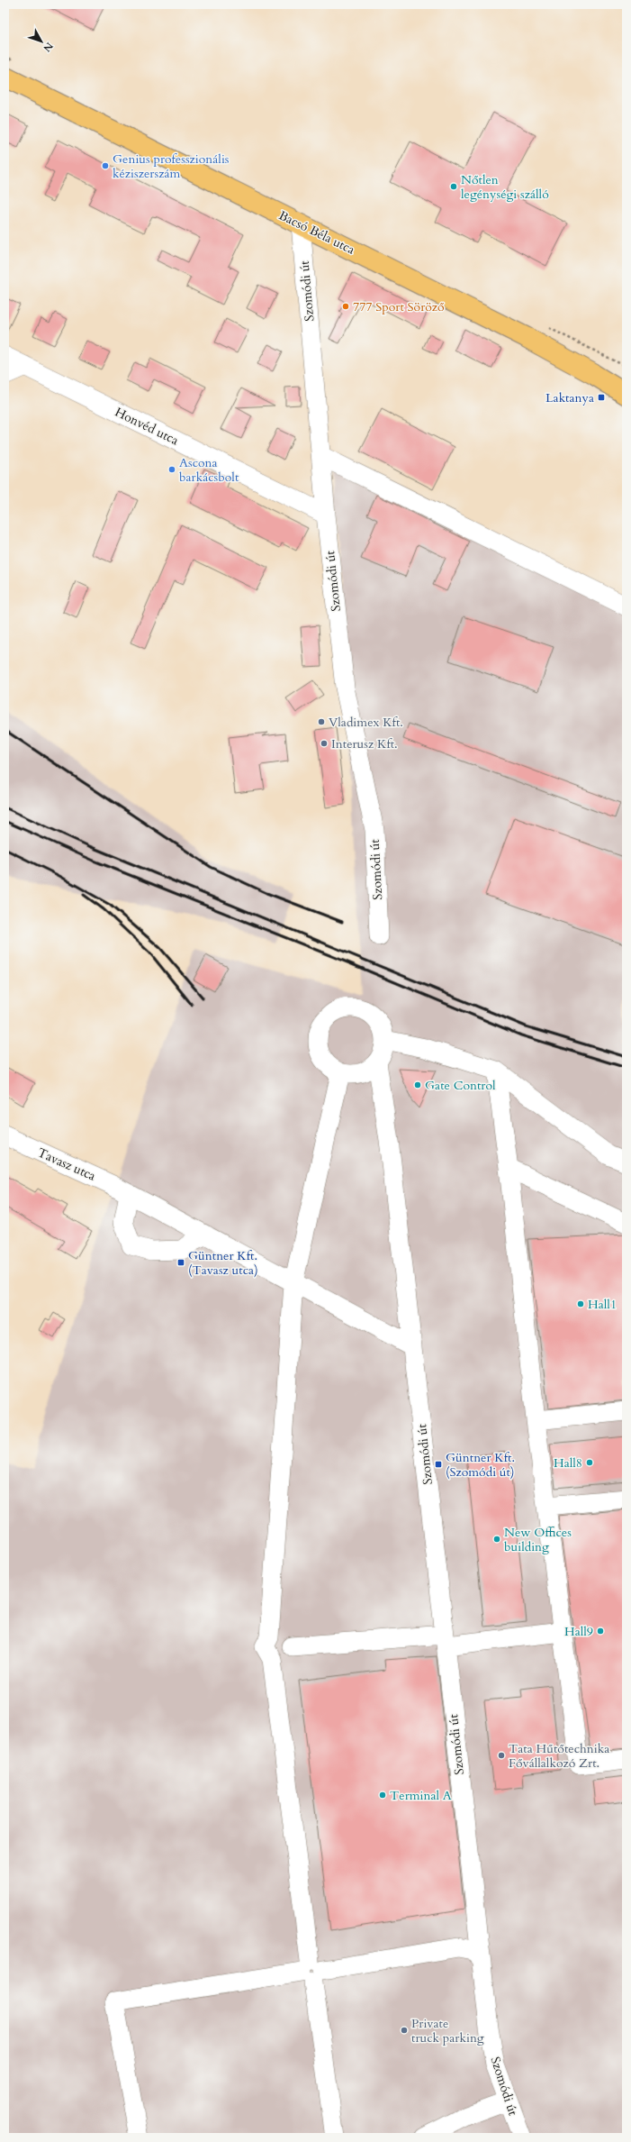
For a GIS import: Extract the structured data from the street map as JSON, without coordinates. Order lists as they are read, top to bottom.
{
  "streets": {
    "main road": ["Bacsó Béla utca"],
    "street": ["Szomódi út", "Honvéd utca", "Tavasz utca"]
  },
  "crossings": [
    ["Bacsó Béla utca", "Szomódi út"],
    ["Szomódi út", "Honvéd utca"],
    ["Szomódi út", "Tavasz utca"]
  ],
  "places": {
    "other": [
      "Genius professzionális kéziszerszám",
      "Nőtlen legénységi szálló",
      "777 Sport Söröző",
      "Ascona barkácsbolt",
      "Vladimex Kft.",
      "Interusz Kft.",
      "Gate Control",
      "Hall1",
      "Hall8",
      "New Offices building",
      "Hall9",
      "Tata Hűtőtechnika Fővállalkozó Zrt.",
      "Terminal A",
      "Private truck parking"
    ],
    "transit": ["Laktanya", "Güntner Kft. (Tavasz utca)", "Güntner Kft. (Szomódi út)"]
  },
  "north": "bottom right"
}
